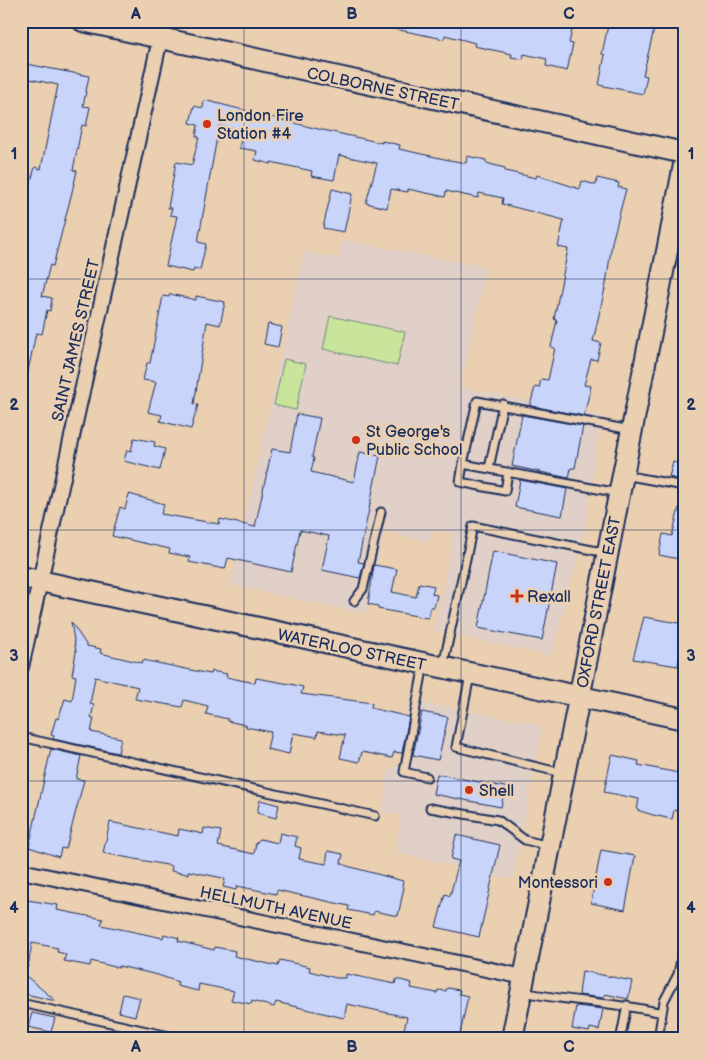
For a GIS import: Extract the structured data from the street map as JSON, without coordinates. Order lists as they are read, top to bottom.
{
  "streets": {
    "street": [
      "COLBORNE STREET",
      "SAINT JAMES STREET",
      "OXFORD STREET EAST",
      "WATERLOO STREET",
      "HELLMUTH AVENUE"
    ]
  },
  "crossings": [
    ["COLBORNE STREET", "SAINT JAMES STREET"],
    ["SAINT JAMES STREET", "WATERLOO STREET"],
    ["OXFORD STREET EAST", "WATERLOO STREET"],
    ["OXFORD STREET EAST", "HELLMUTH AVENUE"]
  ],
  "places": {
    "other": [
      "London Fire Station #4",
      "St George's Public School",
      "Shell",
      "Montessori"
    ],
    "health": ["Rexall"]
  },
  "grid": {
    "columns": ["A", "B", "C"],
    "rows": [
      "1",
      "2",
      "3",
      "4"
    ]
  }
}
